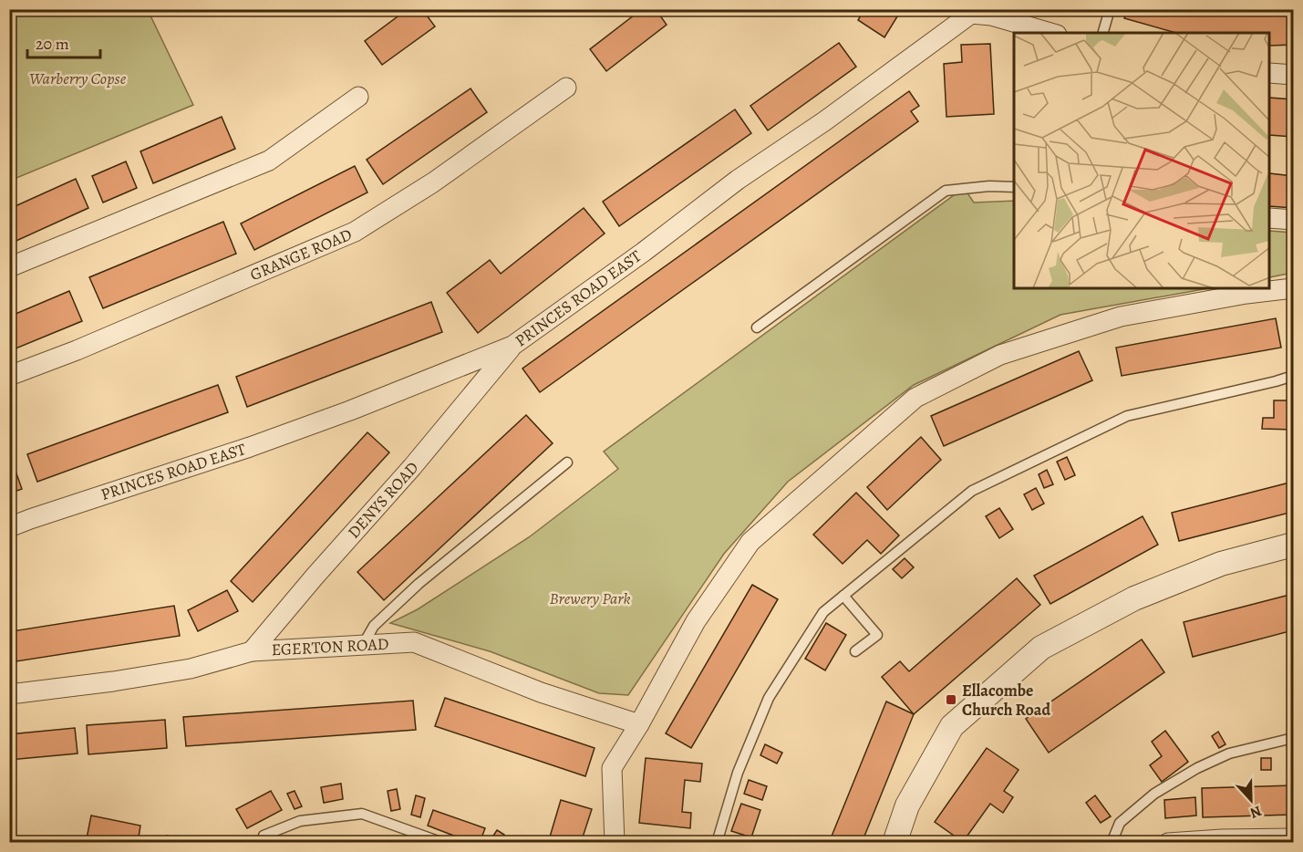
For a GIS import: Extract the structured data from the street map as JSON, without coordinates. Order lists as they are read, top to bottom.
{
  "streets": {
    "street": [
      "GRANGE ROAD",
      "PRINCES ROAD EAST",
      "DENYS ROAD",
      "EGERTON ROAD"
    ]
  },
  "crossings": [
    ["PRINCES ROAD EAST", "DENYS ROAD"],
    ["DENYS ROAD", "EGERTON ROAD"]
  ],
  "parks": ["Warberry Copse", "Brewery Park"],
  "places": {
    "transit": ["Ellacombe Church Road"]
  },
  "scale_bar": "20 m",
  "north": "bottom"
}
